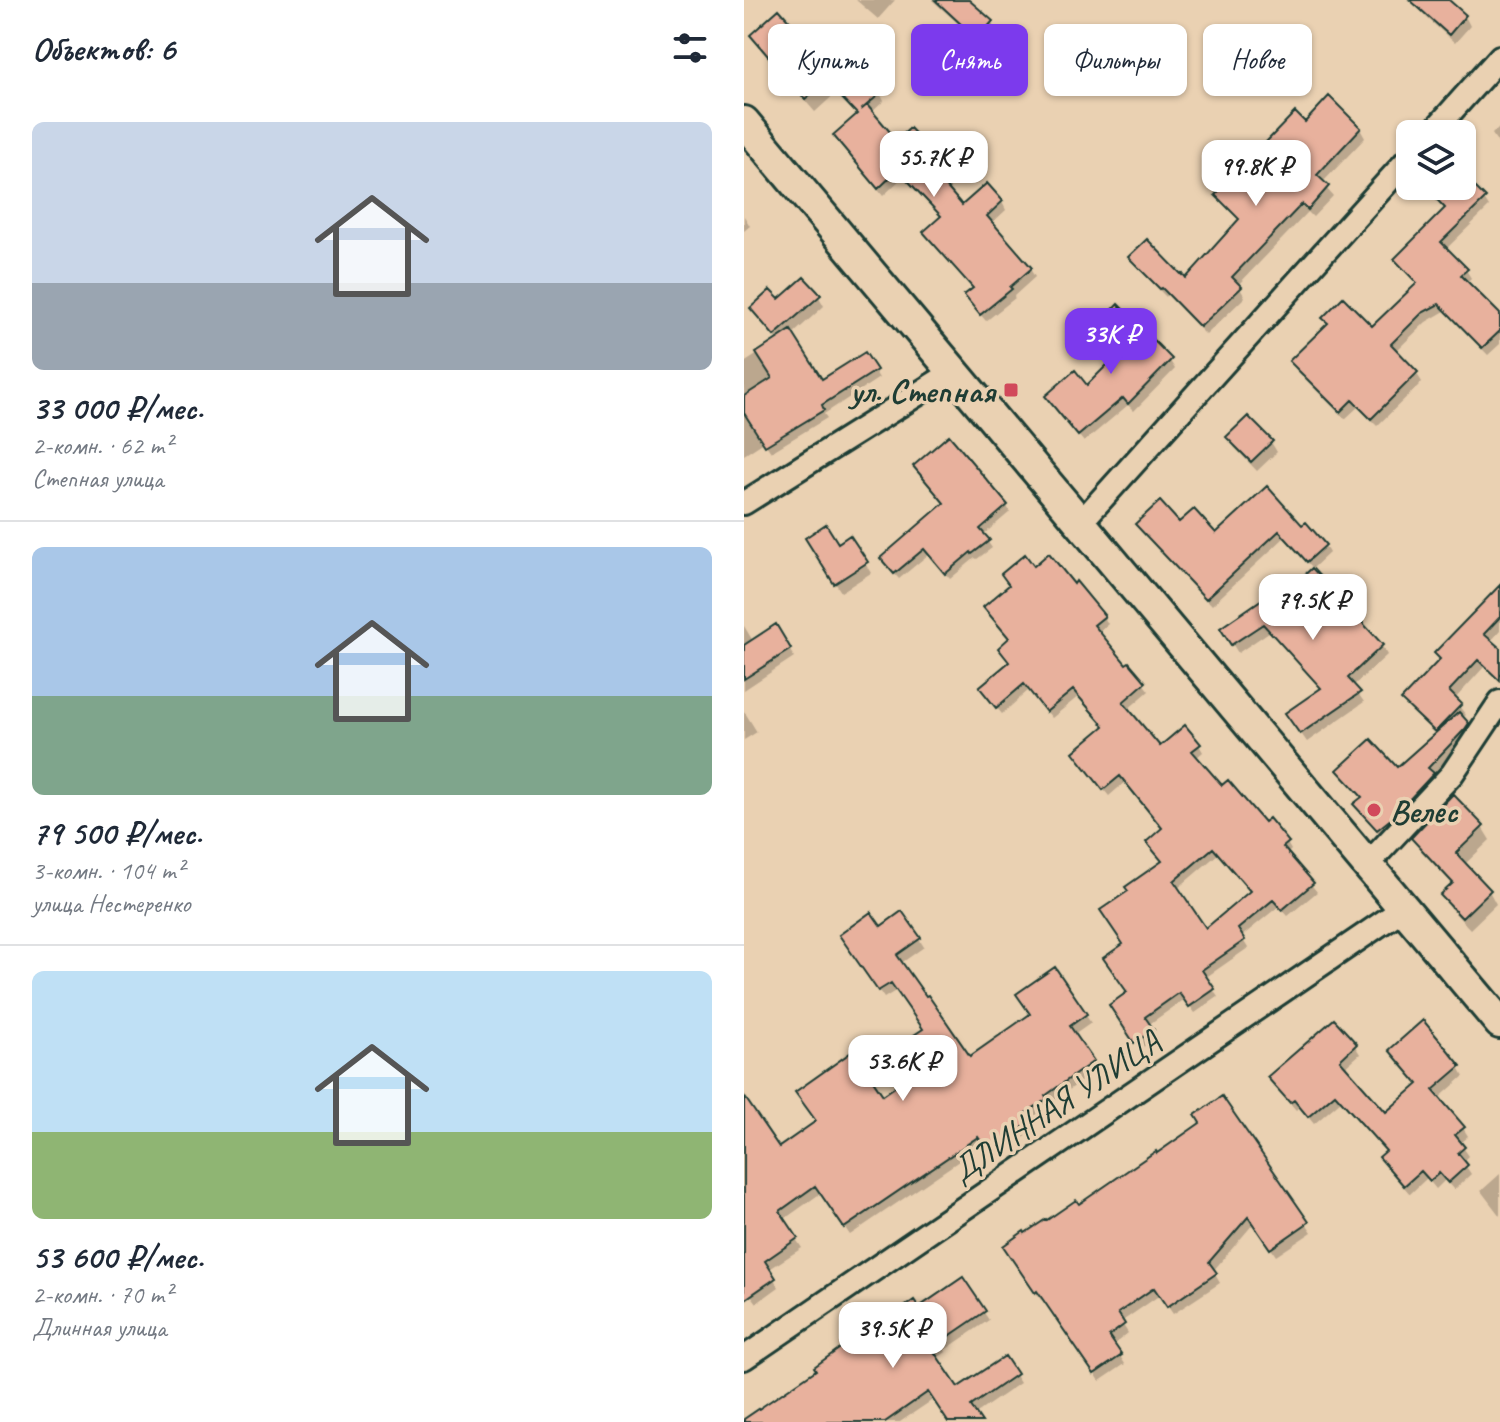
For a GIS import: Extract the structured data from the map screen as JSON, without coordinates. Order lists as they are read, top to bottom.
{
  "streets": {
    "street": ["ДЛИННАЯ УЛИЦА"]
  },
  "places": {
    "transit": ["ул. Степная"],
    "other": ["Велес"]
  },
  "page": {
    "heading": "Объектов: 6",
    "chip": [
      "Купить",
      "Снять",
      "Фильтры",
      "Новое"
    ],
    "list": [
      {
        "name": "33 000 ₽/мес.",
        "note": "2-комн. · 62 m² · Степная улица"
      },
      {
        "name": "79 500 ₽/мес.",
        "note": "3-комн. · 104 m² · улица Нестеренко"
      },
      {
        "name": "53 600 ₽/мес.",
        "note": "2-комн. · 70 m² · Длинная улица"
      }
    ],
    "price": [
      "55.7K ₽",
      "99.8K ₽",
      "33K ₽",
      "79.5K ₽",
      "53.6K ₽",
      "39.5K ₽"
    ]
  }
}
